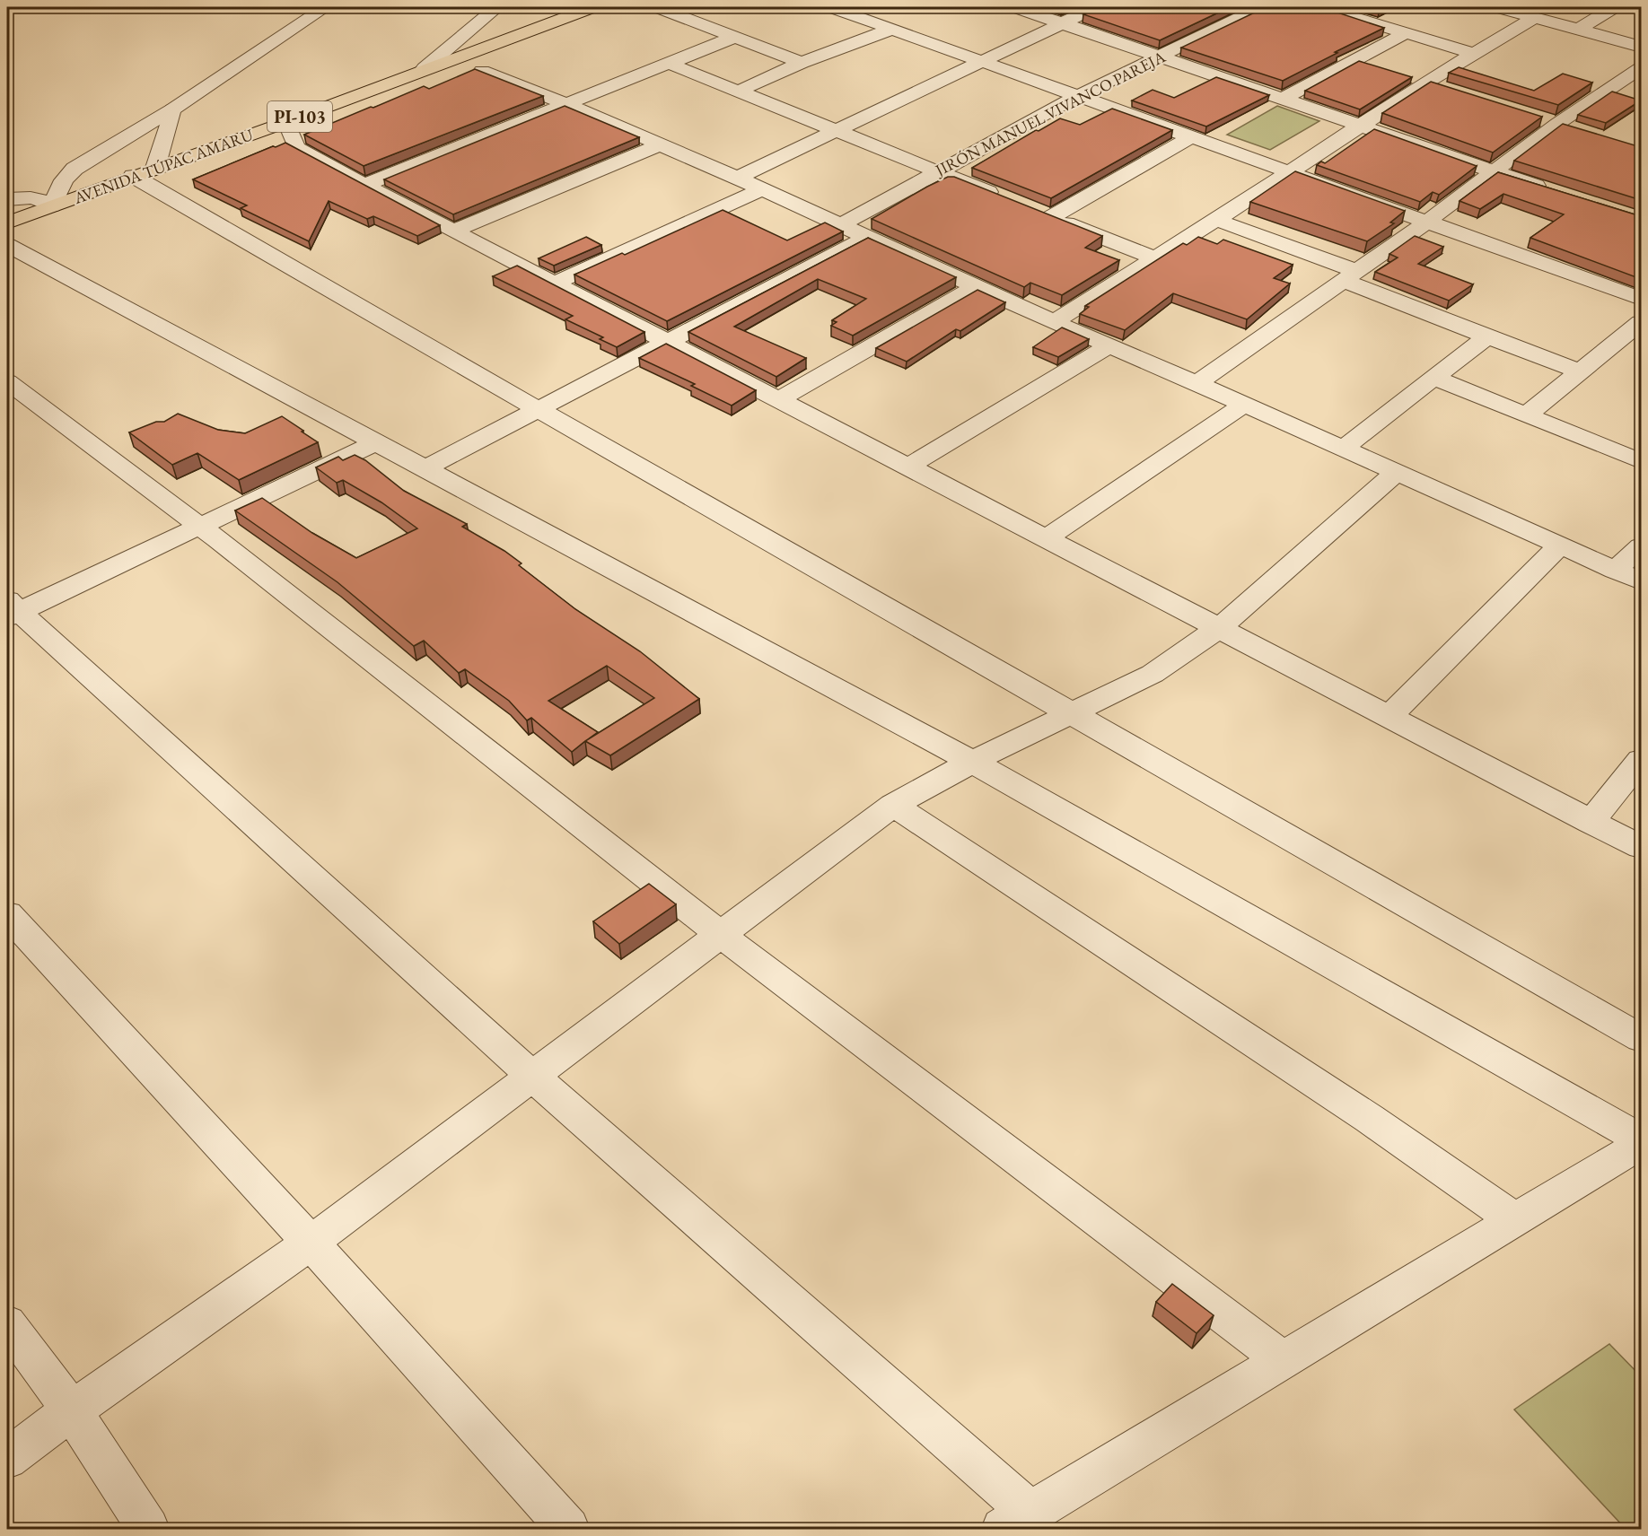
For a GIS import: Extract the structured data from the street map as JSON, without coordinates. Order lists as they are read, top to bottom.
{
  "streets": {
    "main road": ["PI-103", "AVENIDA TÚPAC AMARU"],
    "street": ["JIRÓN MANUEL VIVANCO PAREJA"]
  }
}
